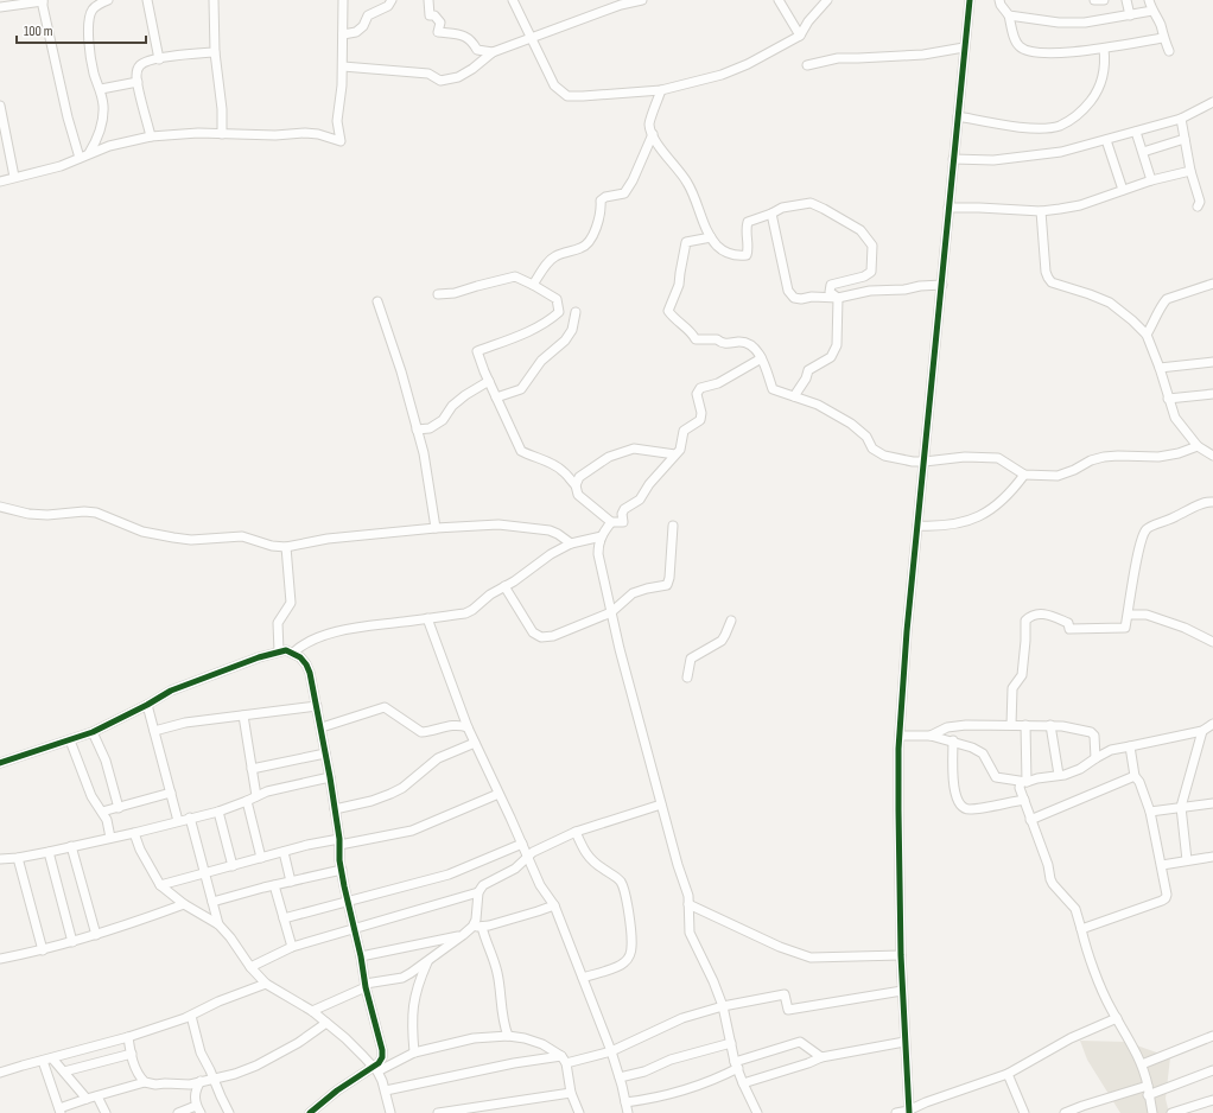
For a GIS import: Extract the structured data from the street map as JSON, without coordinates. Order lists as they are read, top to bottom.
{
  "scale_bar": "100 m"
}
